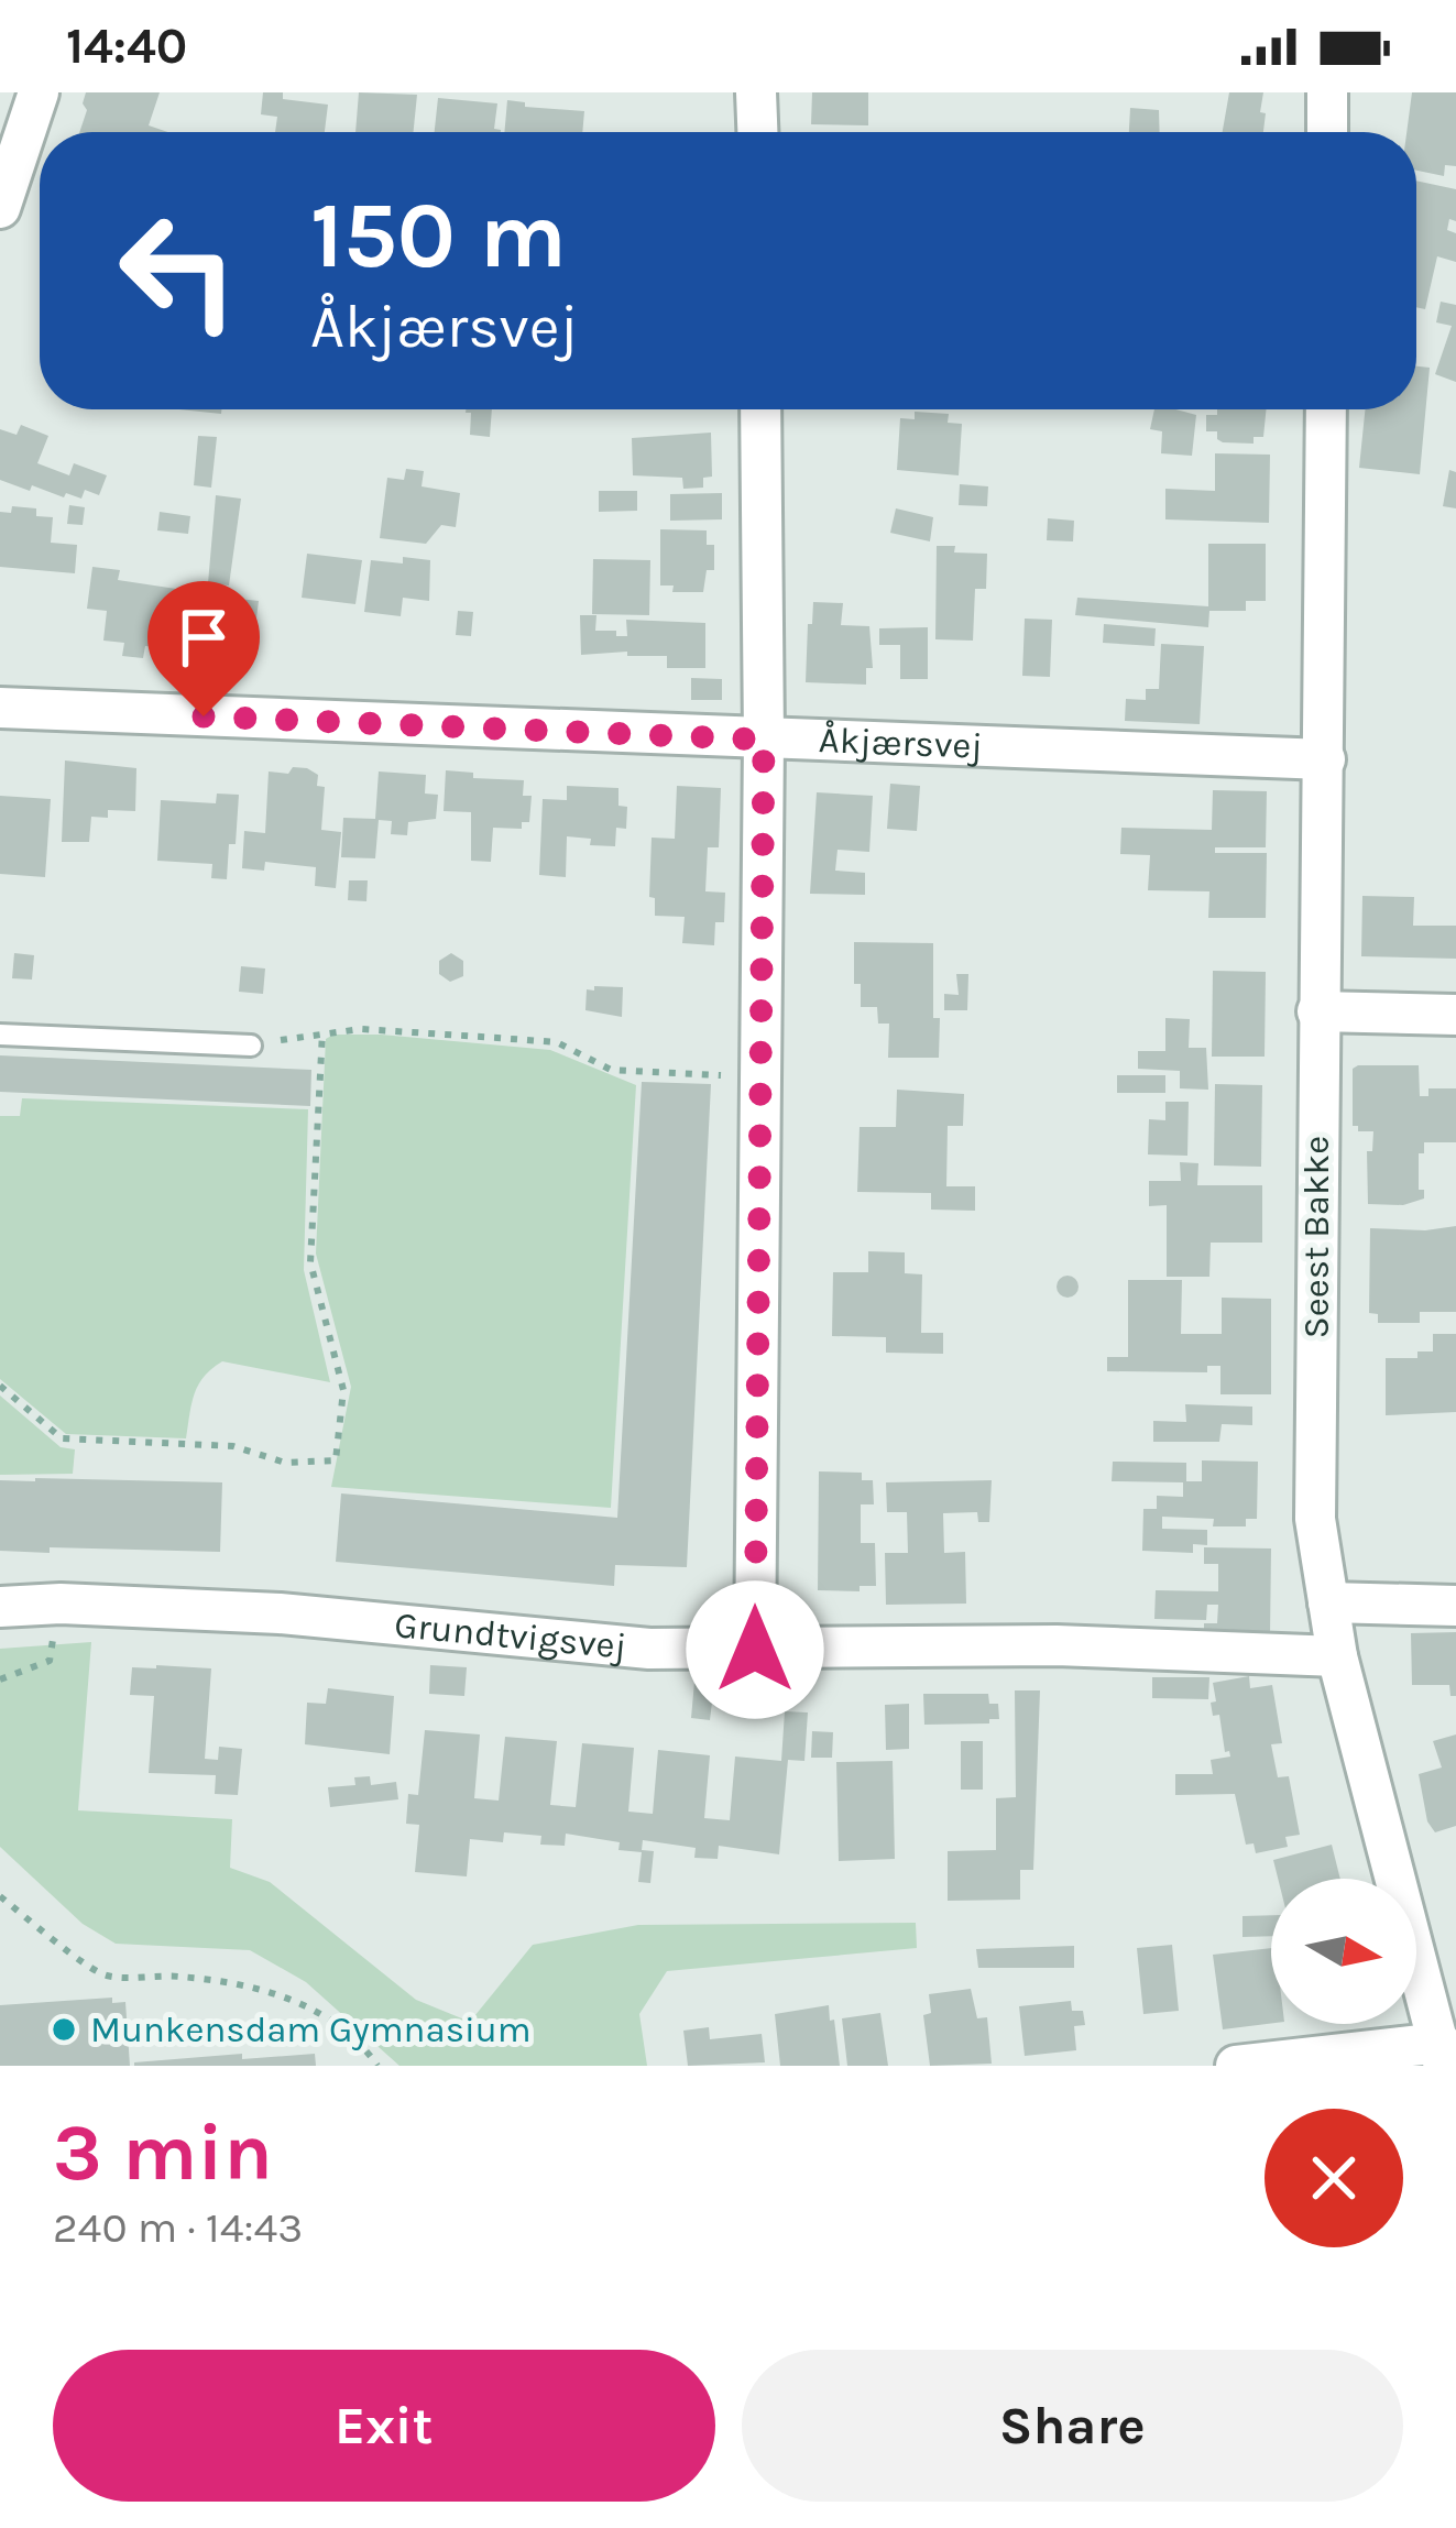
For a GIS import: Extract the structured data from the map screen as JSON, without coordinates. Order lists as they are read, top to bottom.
{
  "streets": {
    "street": ["Åkjærsvej", "Seest Bakke", "Grundtvigsvej"]
  },
  "crossings": [
    ["Åkjærsvej", "Seest Bakke"],
    ["Seest Bakke", "Grundtvigsvej"]
  ],
  "places": ["Munkensdam Gymnasium"],
  "north": "right",
  "page": {
    "status": "14:40",
    "turn": ["150 m", "Åkjærsvej"],
    "heading": ["3 min", "240 m · 14:43"],
    "buttons": ["Exit", "Share"]
  }
}
